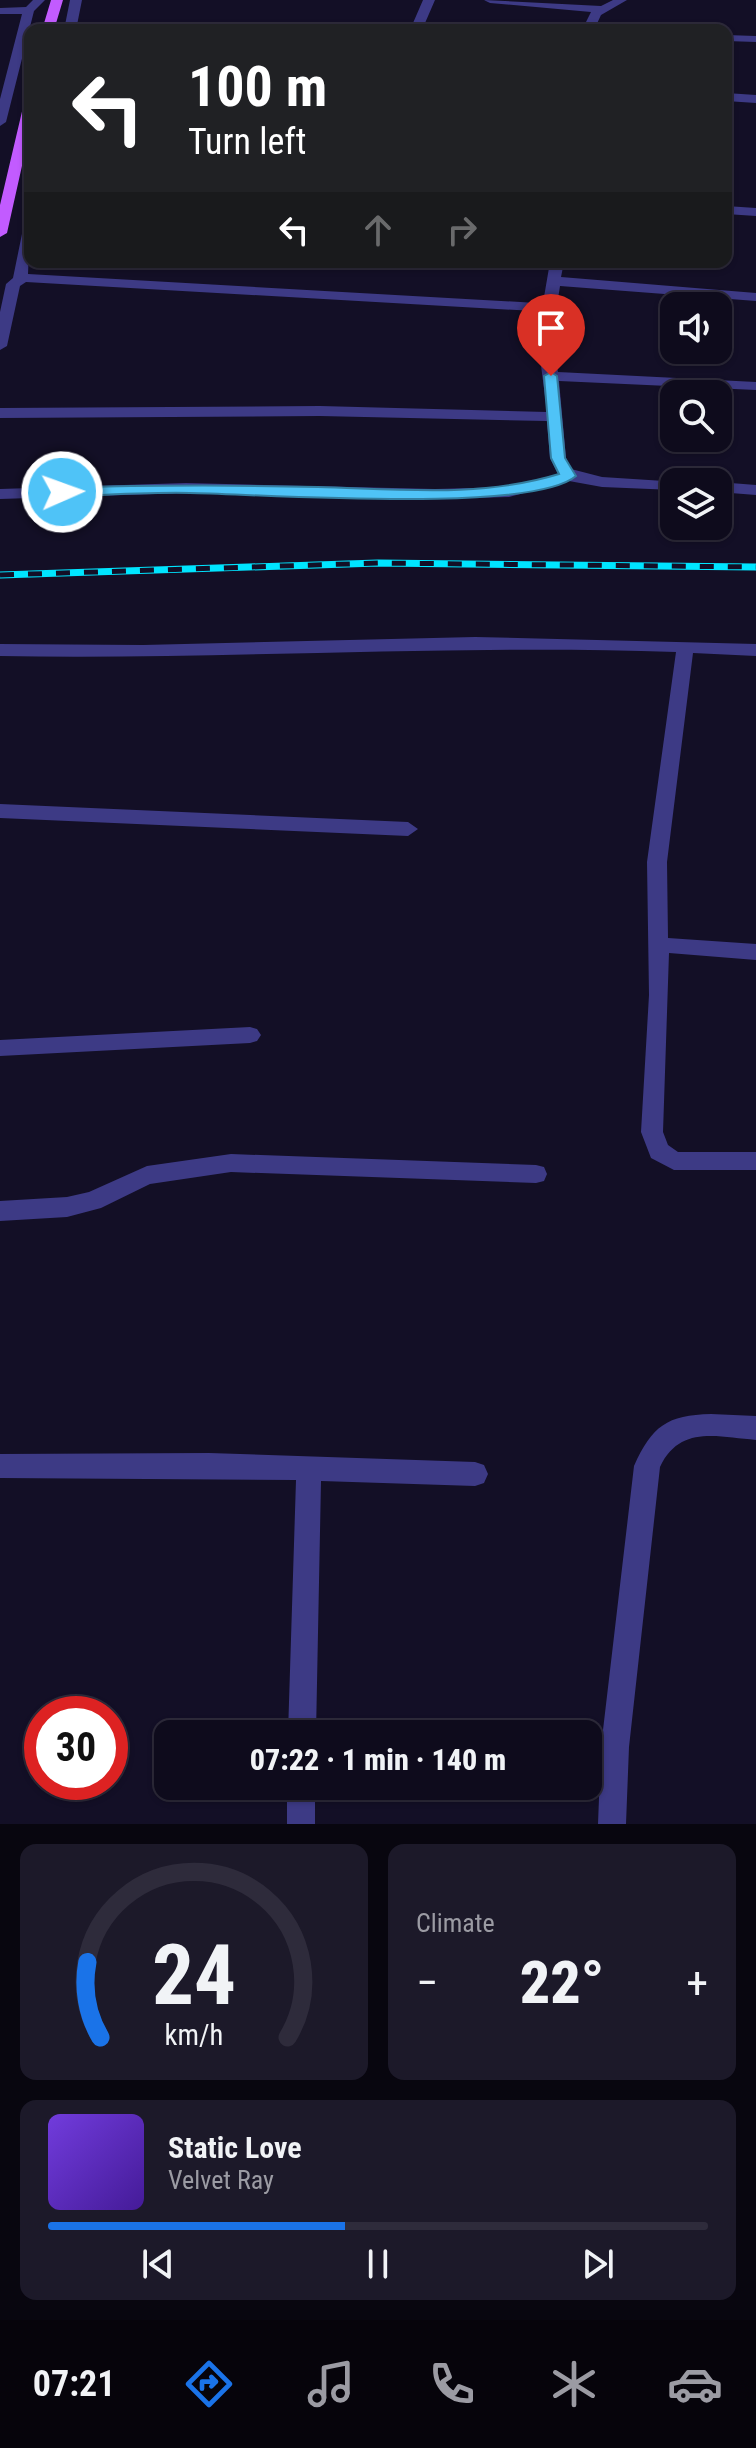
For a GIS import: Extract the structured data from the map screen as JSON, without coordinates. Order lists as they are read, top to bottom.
{
  "page": {
    "turn": ["100 m", "Turn left"],
    "limit": "30",
    "trip": "07:22 · 1 min · 140 m",
    "tile": "Climate",
    "heat": ["−", "22°", "+"],
    "song": ["Static Love", "Velvet Ray"],
    "tabs": "07:21",
    "gauge": ["24", "km/h"]
  }
}
